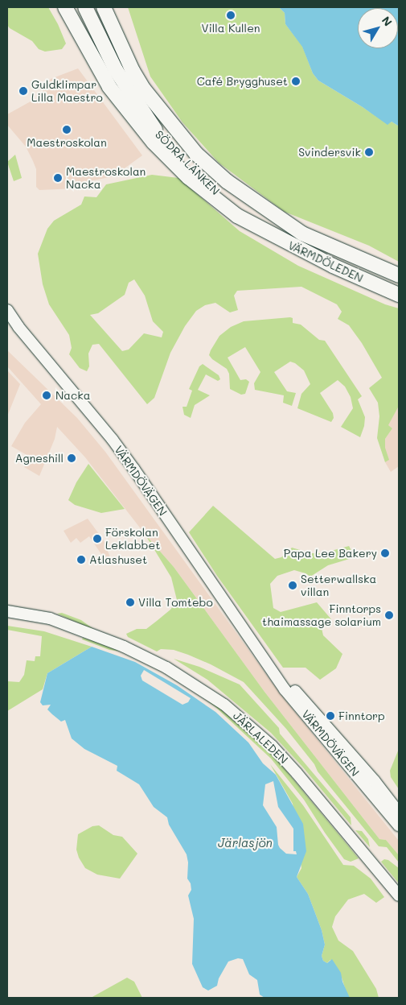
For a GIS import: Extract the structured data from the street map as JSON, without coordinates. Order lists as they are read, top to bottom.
{
  "streets": {
    "highway": ["SÖDRA LÄNKEN", "VÄRMDÖLEDEN"],
    "main road": ["VÄRMDÖVÄGEN", "JÄRLALEDEN"]
  },
  "crossings": [
    ["SÖDRA LÄNKEN", "VÄRMDÖLEDEN"]
  ],
  "water": ["Järlasjön"],
  "places": [
    "Villa Kullen",
    "Café Brygghuset",
    "Guldklimpar Lilla Maestro",
    "Maestroskolan",
    "Svindersvik",
    "Maestroskolan Nacka",
    "Nacka",
    "Agneshill",
    "Förskolan Leklabbet",
    "Papa Lee Bakery",
    "Atlashuset",
    "Setterwallska villan",
    "Villa Tomtebo",
    "Finntorps thaimassage solarium",
    "Finntorp"
  ],
  "north": "top right"
}
